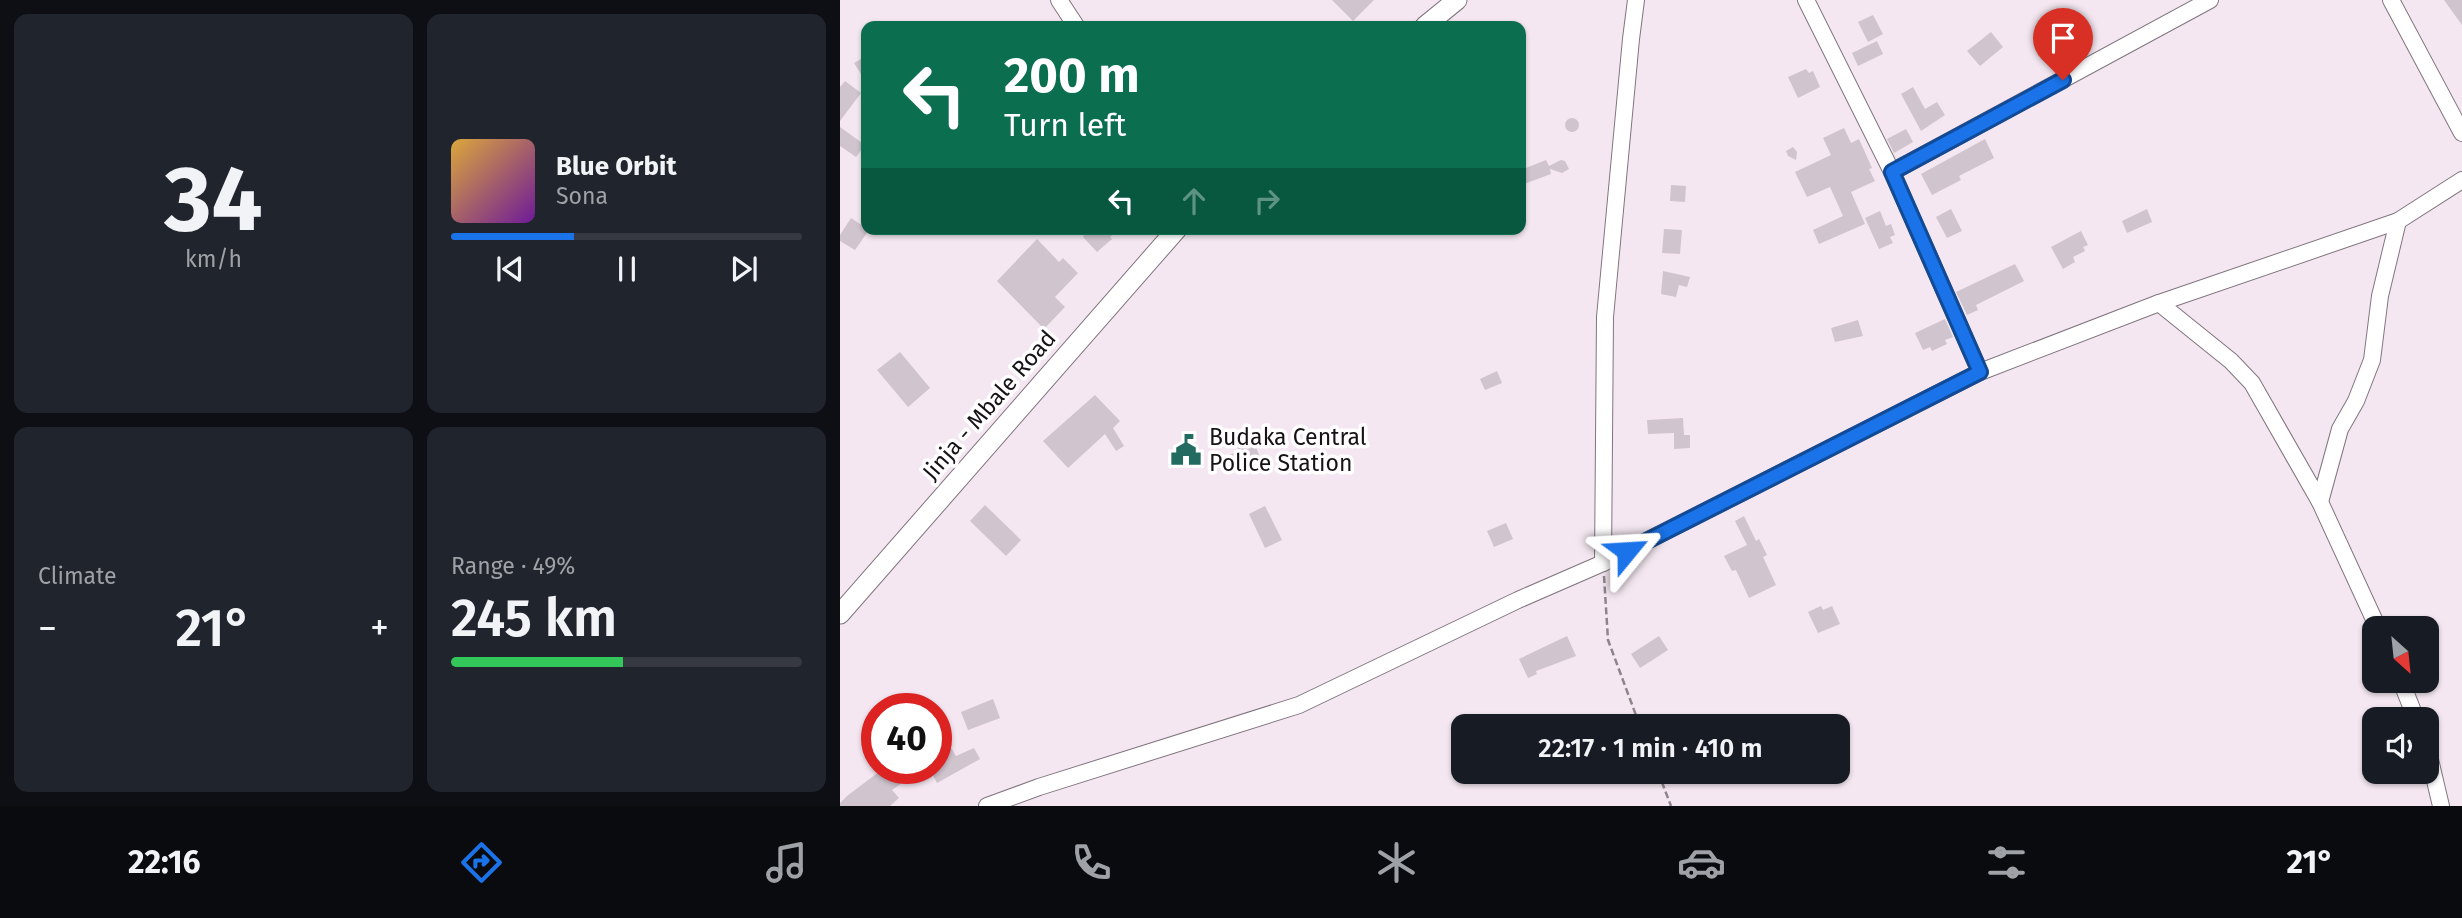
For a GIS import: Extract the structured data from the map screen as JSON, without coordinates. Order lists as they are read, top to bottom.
{
  "streets": {
    "main road": ["Jinja - Mbale Road"]
  },
  "places": {
    "public building": ["Budaka Central Police Station"]
  },
  "north": "bottom right",
  "page": {
    "tile": [
      ["34", "km/h"],
      "Climate",
      ["Range · 49%", "245 km"]
    ],
    "turn": ["200 m", "Turn left"],
    "song": ["Blue Orbit", "Sona"],
    "heat": ["−", "21°", "+"],
    "limit": "40",
    "trip": "22:17 · 1 min · 410 m",
    "tabs": ["22:16", "21°"]
  }
}
